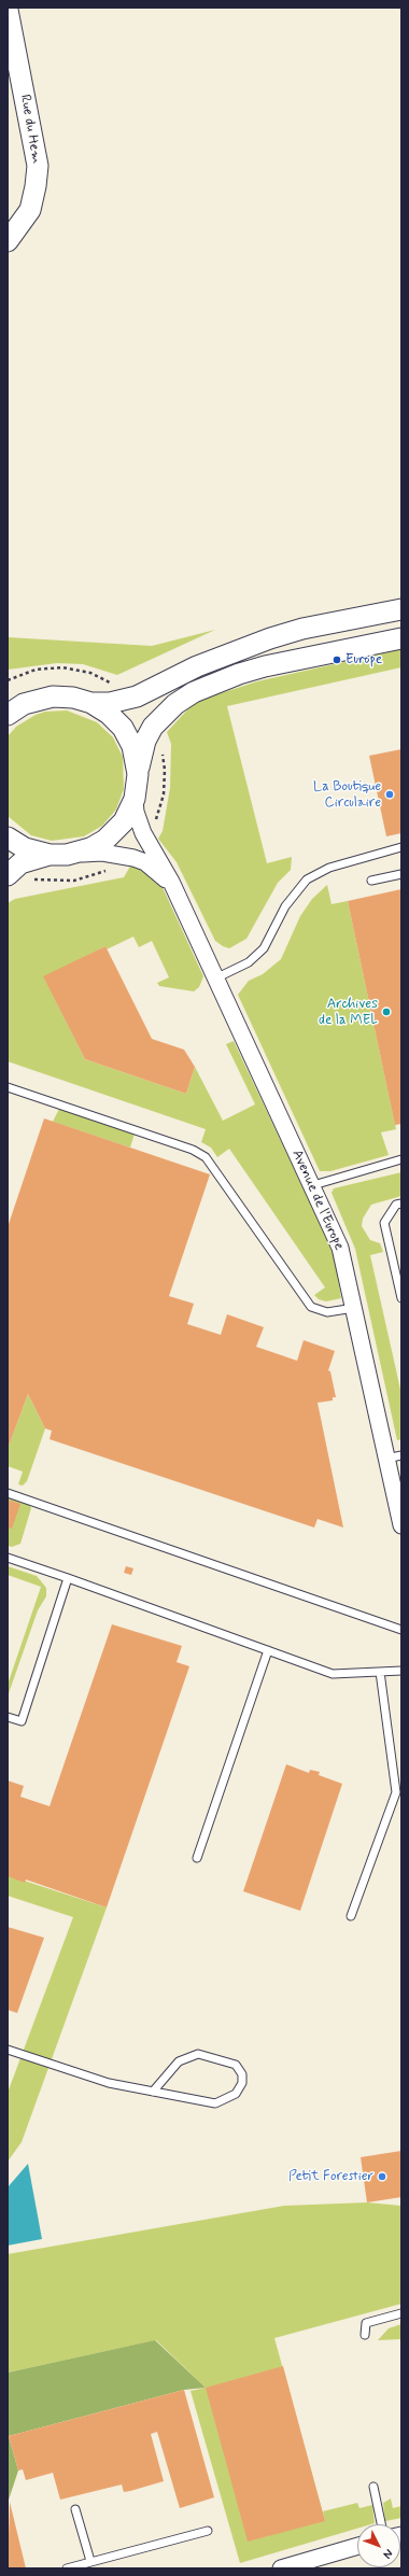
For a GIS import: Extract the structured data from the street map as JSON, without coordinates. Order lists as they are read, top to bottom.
{
  "streets": {
    "street": ["Rue du Hem", "Avenue de l'Europe"]
  },
  "places": [
    "Europe",
    "La Boutique Circulaire",
    "Archives de la MEL",
    "Petit Forestier"
  ],
  "north": "bottom right"
}
